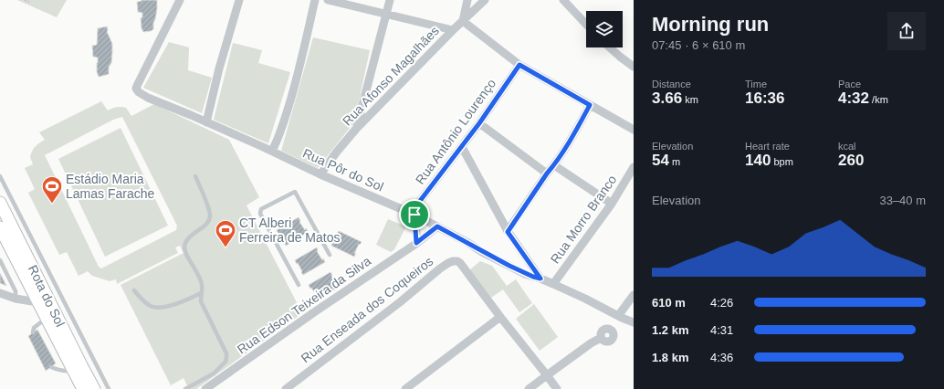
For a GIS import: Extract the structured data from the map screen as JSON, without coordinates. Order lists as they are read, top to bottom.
{
  "streets": {
    "main road": ["Rota do Sol"],
    "street": [
      "Rua Afonso Magalhães",
      "Rua Antônio Lourenço",
      "Rua Pôr do Sol",
      "Rua Morro Branco",
      "Rua Edson Teixeira da Silva",
      "Rua Enseada dos Coqueiros"
    ]
  },
  "crossings": [
    ["Rua Afonso Magalhães", "Rua Pôr do Sol"],
    ["Rua Antônio Lourenço", "Rua Pôr do Sol"],
    ["Rua Pôr do Sol", "Rua Morro Branco"],
    ["Rua Pôr do Sol", "Rua Edson Teixeira da Silva"]
  ],
  "places": {
    "sports": ["Estádio Maria Lamas Farache", "CT Alberi Ferreira de Matos"]
  },
  "page": {
    "heading": ["Morning run", "07:45 · 6 × 610 m"],
    "stats": [
      ["Distance", "3.66 km"],
      ["Time", "16:36"],
      ["Pace", "4:32 /km"],
      ["Elevation", "54 m"],
      ["Heart rate", "140 bpm"],
      ["kcal", "260"]
    ],
    "chart": ["Elevation", "33–40 m"],
    "list": [
      {
        "name": "610 m",
        "note": "4:26"
      },
      {
        "name": "1.2 km",
        "note": "4:31"
      },
      {
        "name": "1.8 km",
        "note": "4:36"
      }
    ]
  }
}
